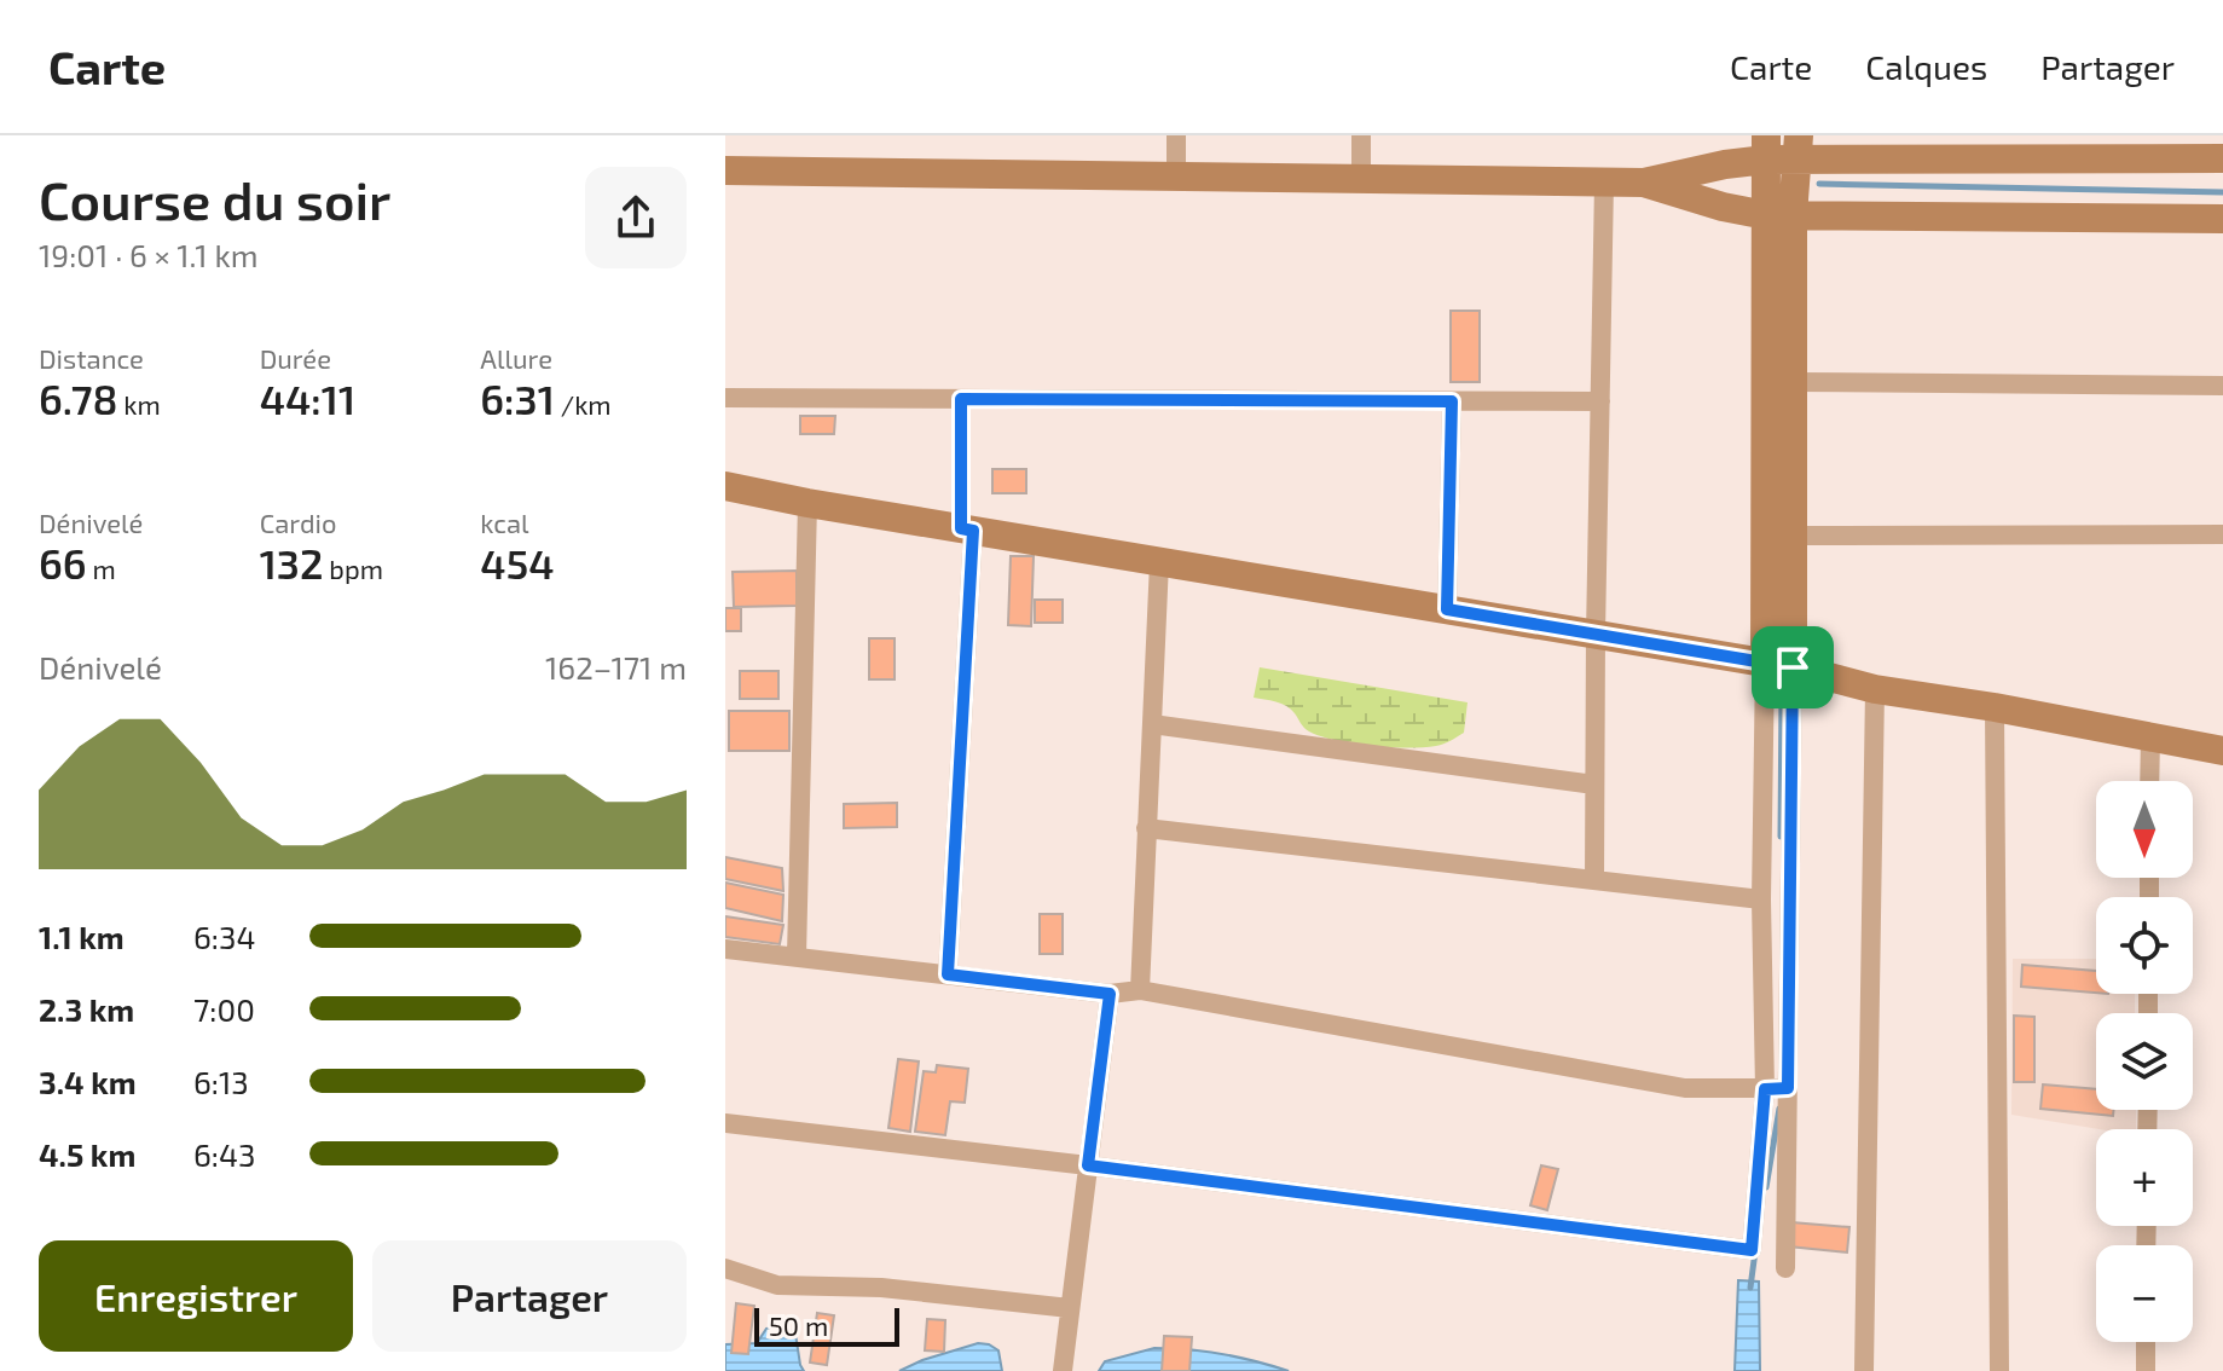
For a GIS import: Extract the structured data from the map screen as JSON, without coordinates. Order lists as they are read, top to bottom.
{
  "scale_bar": "50 m",
  "north": "bottom",
  "page": {
    "header": "Carte",
    "nav": ["Carte", "Calques", "Partager"],
    "heading": ["Course du soir", "19:01 · 6 × 1.1 km"],
    "stats": [
      ["Distance", "6.78 km"],
      ["Durée", "44:11"],
      ["Allure", "6:31 /km"],
      ["Dénivelé", "66 m"],
      ["Cardio", "132 bpm"],
      ["kcal", "454"]
    ],
    "chart": ["Dénivelé", "162–171 m"],
    "map_buttons": ["+", "−"],
    "list": [
      {
        "name": "1.1 km",
        "note": "6:34"
      },
      {
        "name": "2.3 km",
        "note": "7:00"
      },
      {
        "name": "3.4 km",
        "note": "6:13"
      },
      {
        "name": "4.5 km",
        "note": "6:43"
      }
    ],
    "buttons": ["Enregistrer", "Partager"],
    "scale": "50 m"
  }
}
